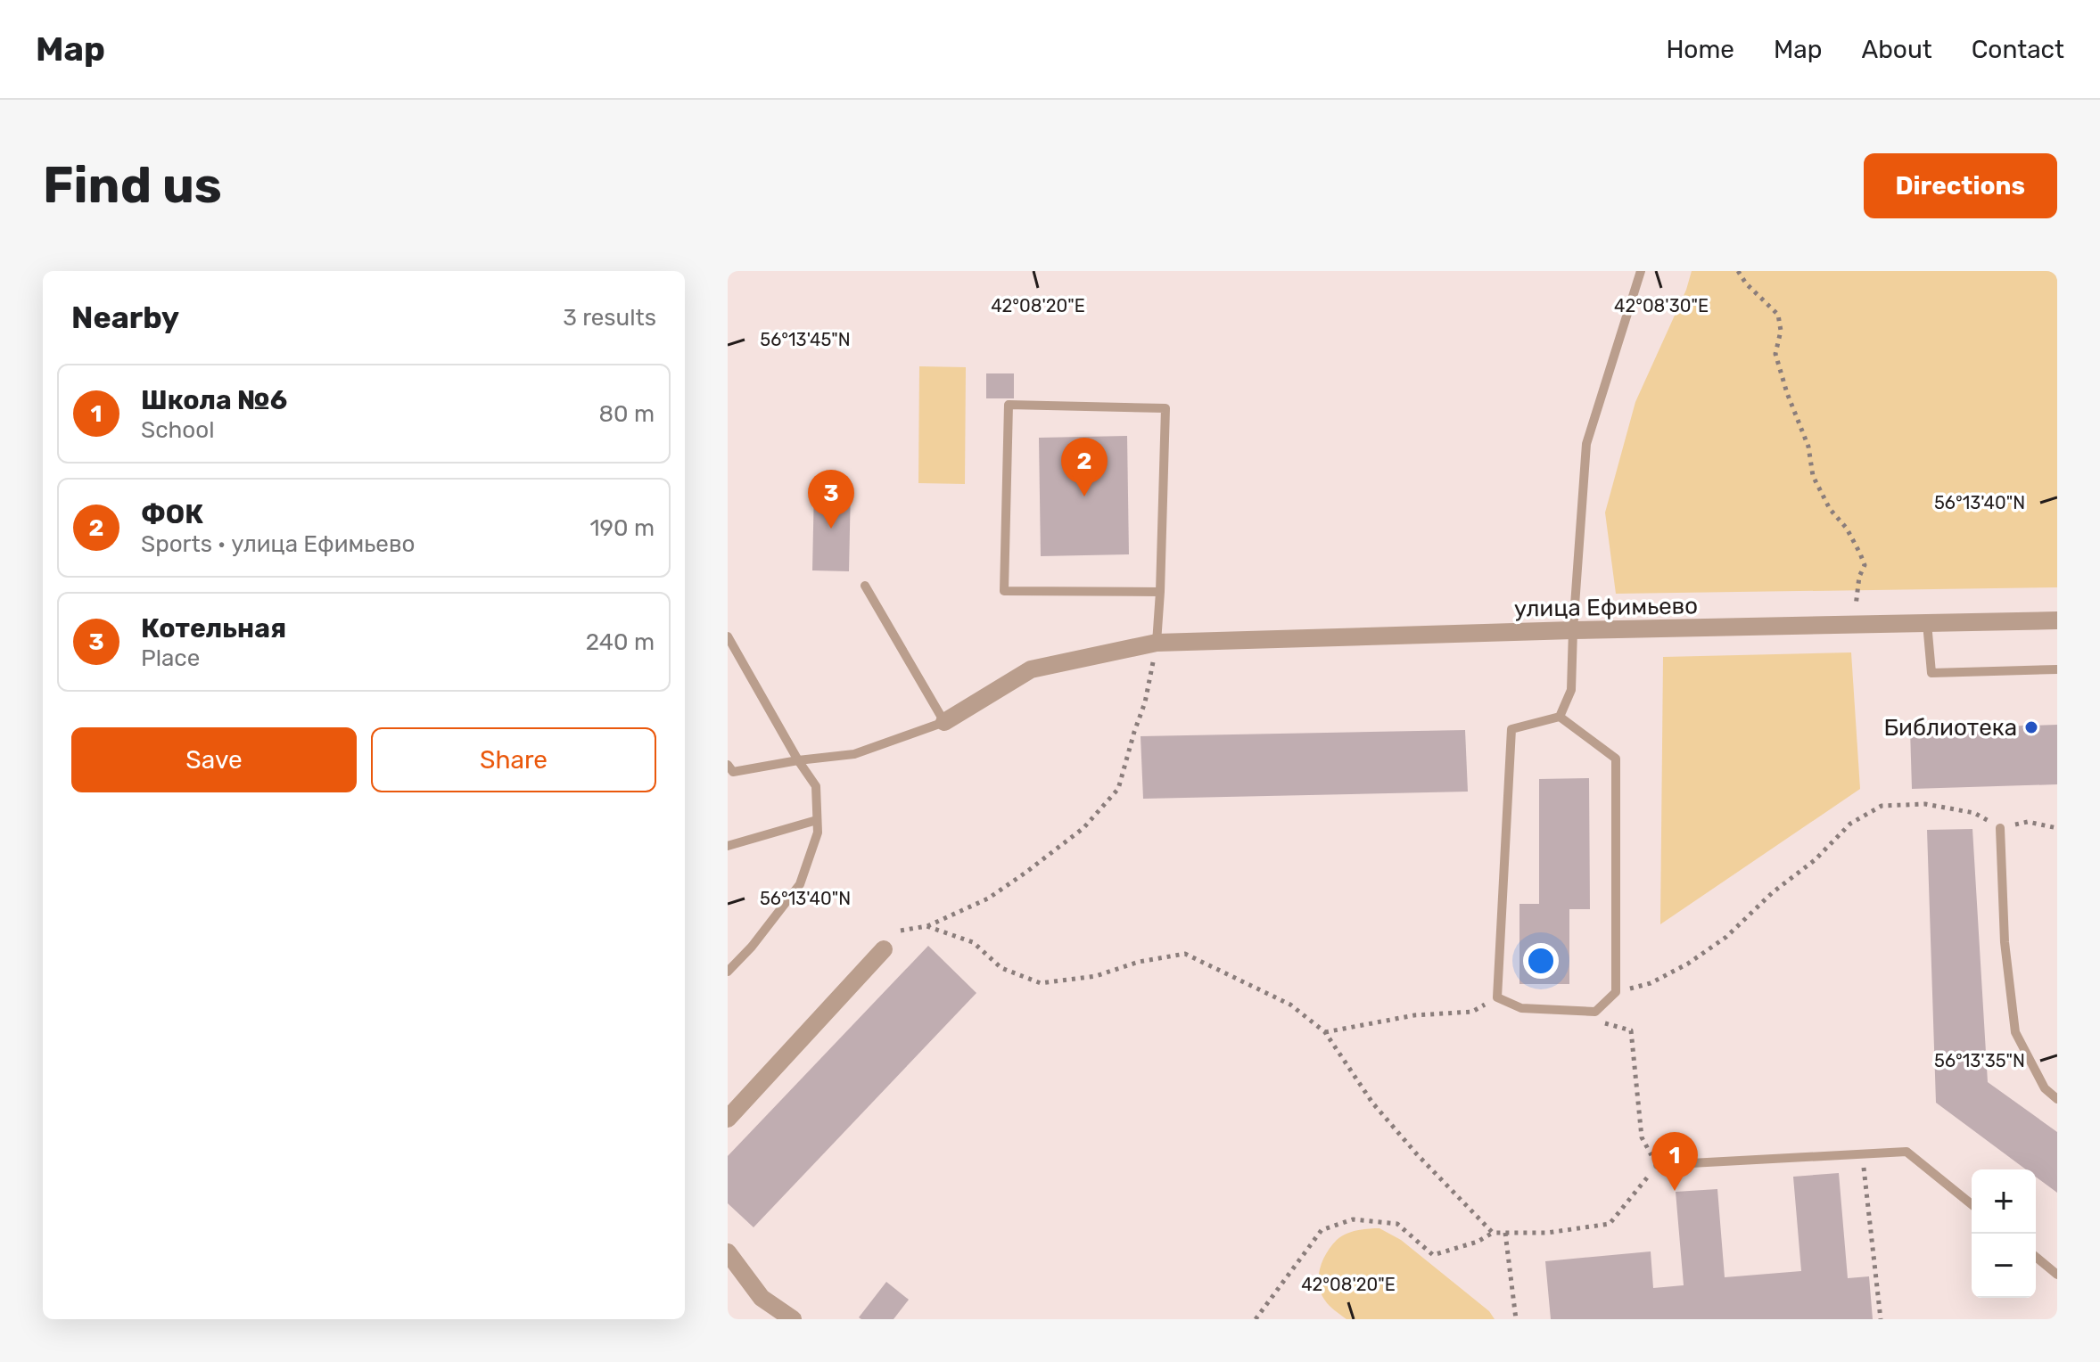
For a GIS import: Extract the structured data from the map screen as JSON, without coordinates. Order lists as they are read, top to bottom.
{
  "streets": {
    "street": ["улица Ефимьево"]
  },
  "places": ["Библиотека"],
  "page": {
    "header": "Map",
    "nav": [
      "Home",
      "Map",
      "About",
      "Contact"
    ],
    "buttons": [
      "Directions",
      ["Save", "Share"]
    ],
    "title": "Find us",
    "heading": ["Nearby", "3 results"],
    "list": [
      {
        "mark": "1",
        "name": "Школа №6",
        "note": "School",
        "value": "80 m"
      },
      {
        "mark": "2",
        "name": "ФОК",
        "note": "Sports · улица Ефимьево",
        "value": "190 m"
      },
      {
        "mark": "3",
        "name": "Котельная",
        "note": "Place",
        "value": "240 m"
      }
    ],
    "pins": ["2", "3", "1"],
    "map_buttons": ["+", "−"]
  },
  "coordinates": [
    "42°08'20\"E",
    "42°08'30\"E",
    "56°13'45\"N",
    "56°13'40\"N",
    "56°13'35\"N"
  ]
}
